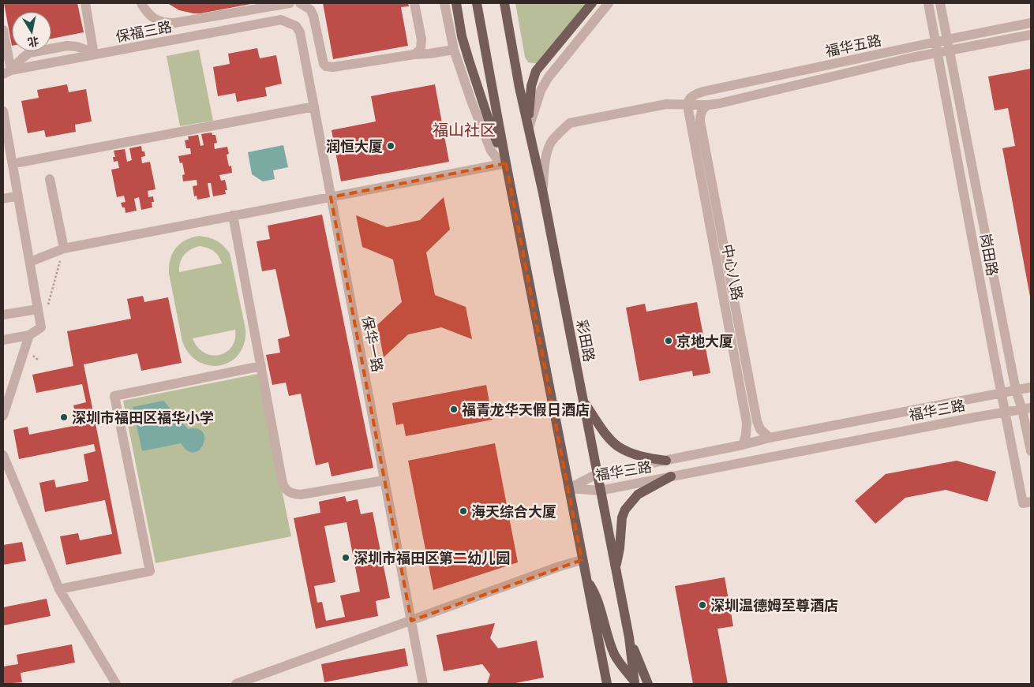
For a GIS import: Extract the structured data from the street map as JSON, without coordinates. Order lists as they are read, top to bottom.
{
  "streets": {
    "main road": ["彩田路"],
    "street": [
      "保福三路",
      "福华五路",
      "岗田路",
      "中心八路",
      "保华一路",
      "福华三路"
    ]
  },
  "crossings": [
    ["保福三路", "保华一路"],
    ["福华五路", "岗田路"],
    ["福华五路", "中心八路"],
    ["福华五路", "彩田路"],
    ["岗田路", "福华三路"],
    ["中心八路", "福华三路"],
    ["彩田路", "福华三路"]
  ],
  "districts": ["福山社区"],
  "places": [
    "润恒大厦",
    "京地大厦",
    "福青龙华天假日酒店",
    "深圳市福田区福华小学",
    "海天综合大厦",
    "深圳市福田区第二幼儿园",
    "深圳温德姆至尊酒店"
  ],
  "north": "bottom"
}
